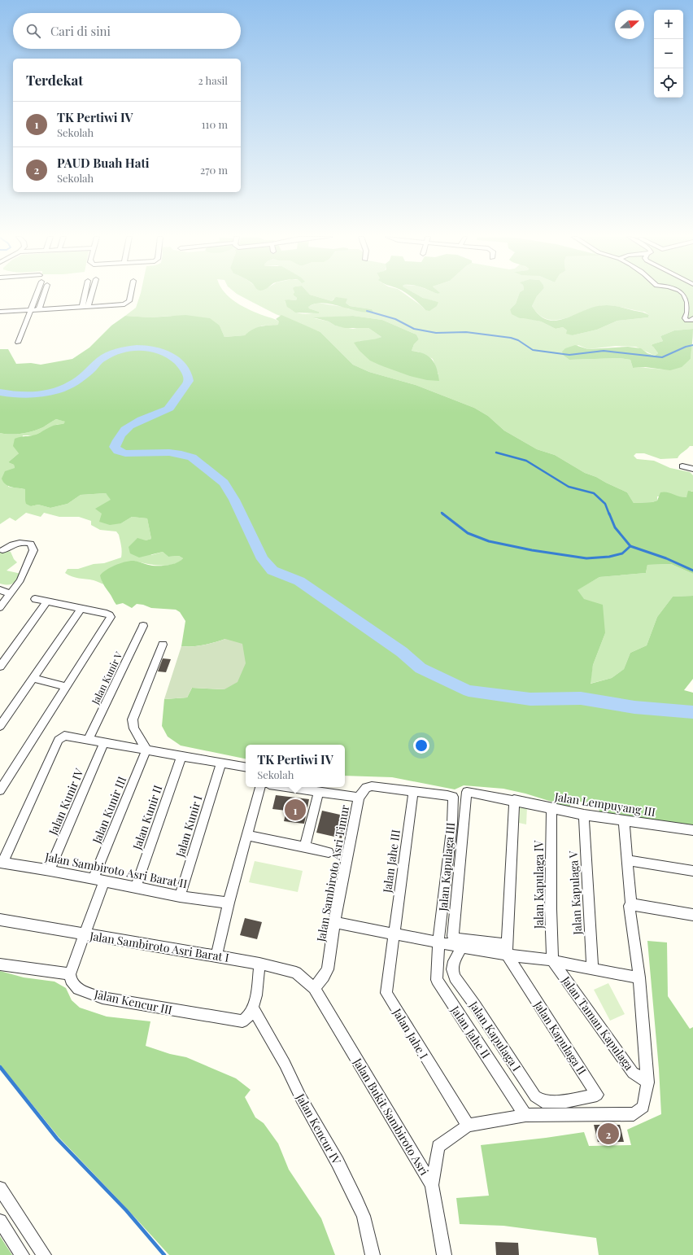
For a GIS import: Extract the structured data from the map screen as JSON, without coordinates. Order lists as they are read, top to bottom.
{
  "streets": {
    "street": [
      "Jalan Kunir V",
      "Jalan Kunir IV",
      "Jalan Lempuyang III",
      "Jalan Kunir III",
      "Jalan Kunir II",
      "Jalan Kunir I",
      "Jalan Jahe III",
      "Jalan Kapulaga III",
      "Jalan Sambiroto Asri Barat II",
      "Jalan Sambiroto Asri Timur",
      "Jalan Kapulaga IV",
      "Jalan Kapulaga V",
      "Jalan Sambiroto Asri Barat I",
      "Jalan Kencur III",
      "Jalan Taman Kapulaga",
      "Jalan Jahe II",
      "Jalan Jahe I",
      "Jalan Kapulaga I",
      "Jalan Kapulaga II",
      "Jalan Bukit Sambiroto Asri",
      "Jalan Kencur IV"
    ]
  },
  "crossings": [
    ["Jalan Kunir IV", "Jalan Sambiroto Asri Barat II"],
    ["Jalan Lempuyang III", "Jalan Kapulaga III"],
    ["Jalan Lempuyang III", "Jalan Kapulaga IV"],
    ["Jalan Lempuyang III", "Jalan Kapulaga V"],
    ["Jalan Kunir III", "Jalan Sambiroto Asri Barat II"],
    ["Jalan Kunir II", "Jalan Sambiroto Asri Barat II"],
    ["Jalan Kunir I", "Jalan Sambiroto Asri Barat II"],
    ["Jalan Jahe III", "Jalan Sambiroto Asri Timur"],
    ["Jalan Jahe III", "Jalan Jahe I"],
    ["Jalan Kapulaga III", "Jalan Kapulaga II"],
    ["Jalan Sambiroto Asri Timur", "Jalan Sambiroto Asri Barat I"],
    ["Jalan Sambiroto Asri Timur", "Jalan Jahe II"],
    ["Jalan Sambiroto Asri Timur", "Jalan Bukit Sambiroto Asri"],
    ["Jalan Kapulaga IV", "Jalan Taman Kapulaga"],
    ["Jalan Sambiroto Asri Barat I", "Jalan Bukit Sambiroto Asri"],
    ["Jalan Kencur III", "Jalan Kencur IV"],
    ["Jalan Kapulaga I", "Jalan Kapulaga II"]
  ],
  "north": "right",
  "page": {
    "map_buttons": ["+", "−"],
    "search": "Cari di sini",
    "heading": ["Terdekat", "2 hasil"],
    "list": [
      {
        "mark": "1",
        "name": "TK Pertiwi IV",
        "note": "Sekolah",
        "value": "110 m"
      },
      {
        "mark": "2",
        "name": "PAUD Buah Hati",
        "note": "Sekolah",
        "value": "270 m"
      }
    ],
    "popup": ["TK Pertiwi IV", "Sekolah"],
    "pins": ["1", "2"]
  }
}
